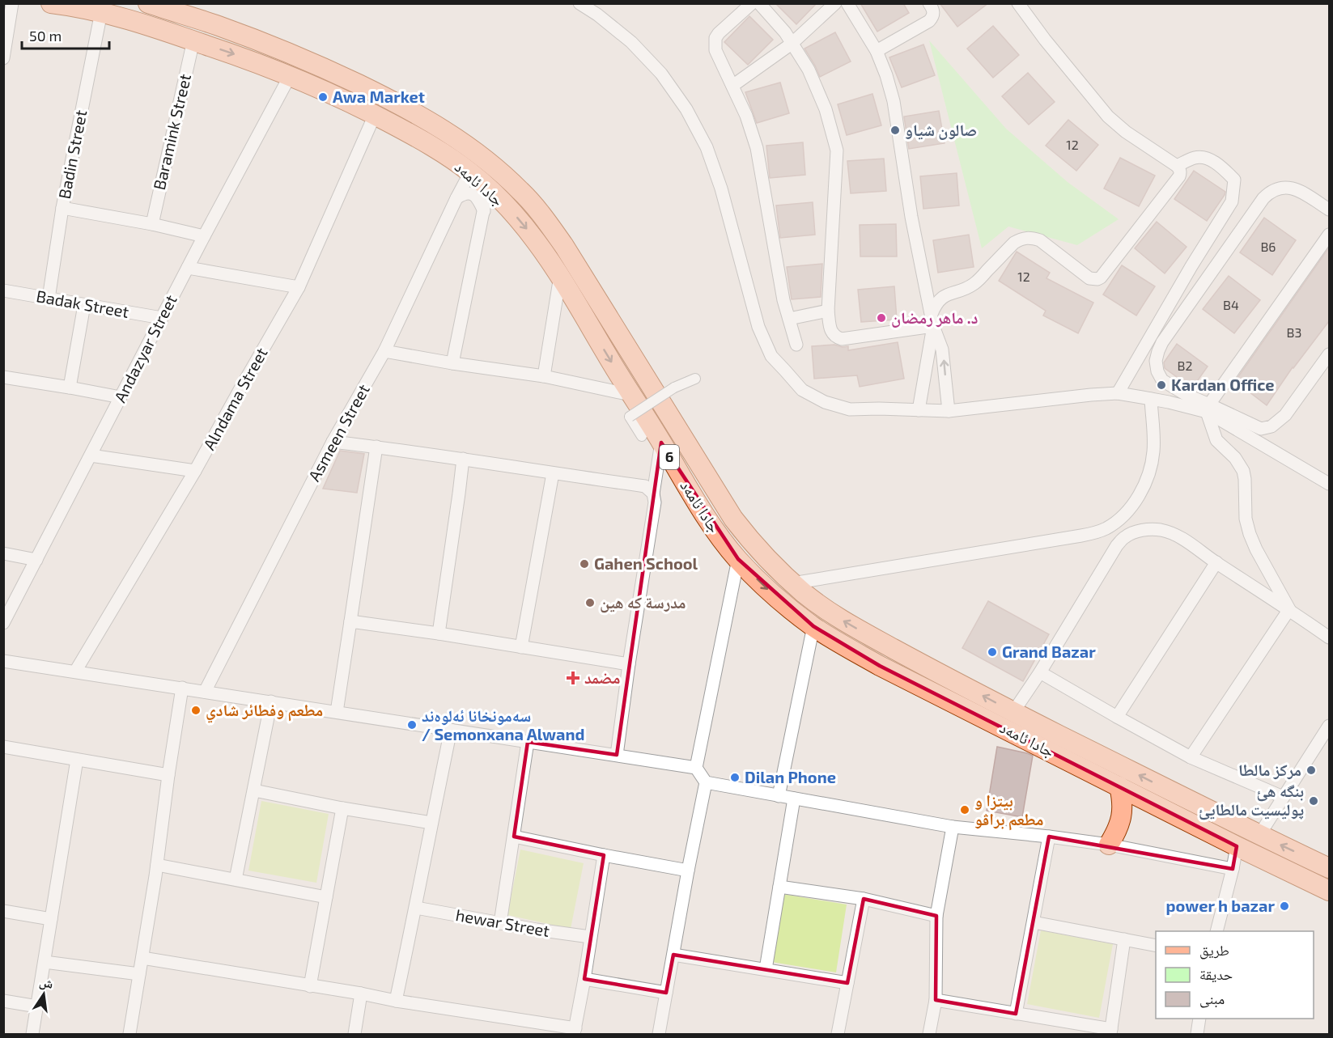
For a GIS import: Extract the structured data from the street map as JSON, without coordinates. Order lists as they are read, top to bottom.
{
  "streets": {
    "main road": ["جادا ئامەد", "6"],
    "street": [
      "Baramink Street",
      "Badin Street",
      "Badak Street",
      "Andazyar Street",
      "Alndama Street",
      "Asmeen Street",
      "hewar Street"
    ]
  },
  "crossings": [
    ["Baramink Street", "جادا ئامەد"],
    ["Badin Street", "جادا ئامەد"],
    ["Badin Street", "Badak Street"],
    ["جادا ئامەد", "Andazyar Street"],
    ["جادا ئامەد", "Alndama Street"],
    ["جادا ئامەد", "Asmeen Street"],
    ["Badak Street", "Andazyar Street"]
  ],
  "places": {
    "other": [
      "Awa Market",
      "صالون شياو",
      "د. ماهر رمضان",
      "Kardan Office",
      "Gahen School",
      "مدرسة كه هين",
      "Grand Bazar",
      "مطعم وفطائر شادي",
      "سەمونخانا ئەلوەند / Semonxana Alwand",
      "مركز مالطا",
      "Dilan Phone",
      "بنگه هئ پوليسيت مالطايئ",
      "بيتزا و مطعم براڤو",
      "power h bazar"
    ],
    "health": ["مضمد"]
  },
  "house_numbers": [
    "12",
    "B6",
    "12",
    "B4",
    "B3",
    "B2"
  ],
  "legend": ["طريق", "حديقة", "مبنى"],
  "scale_bar": "50 m",
  "north": "top"
}
